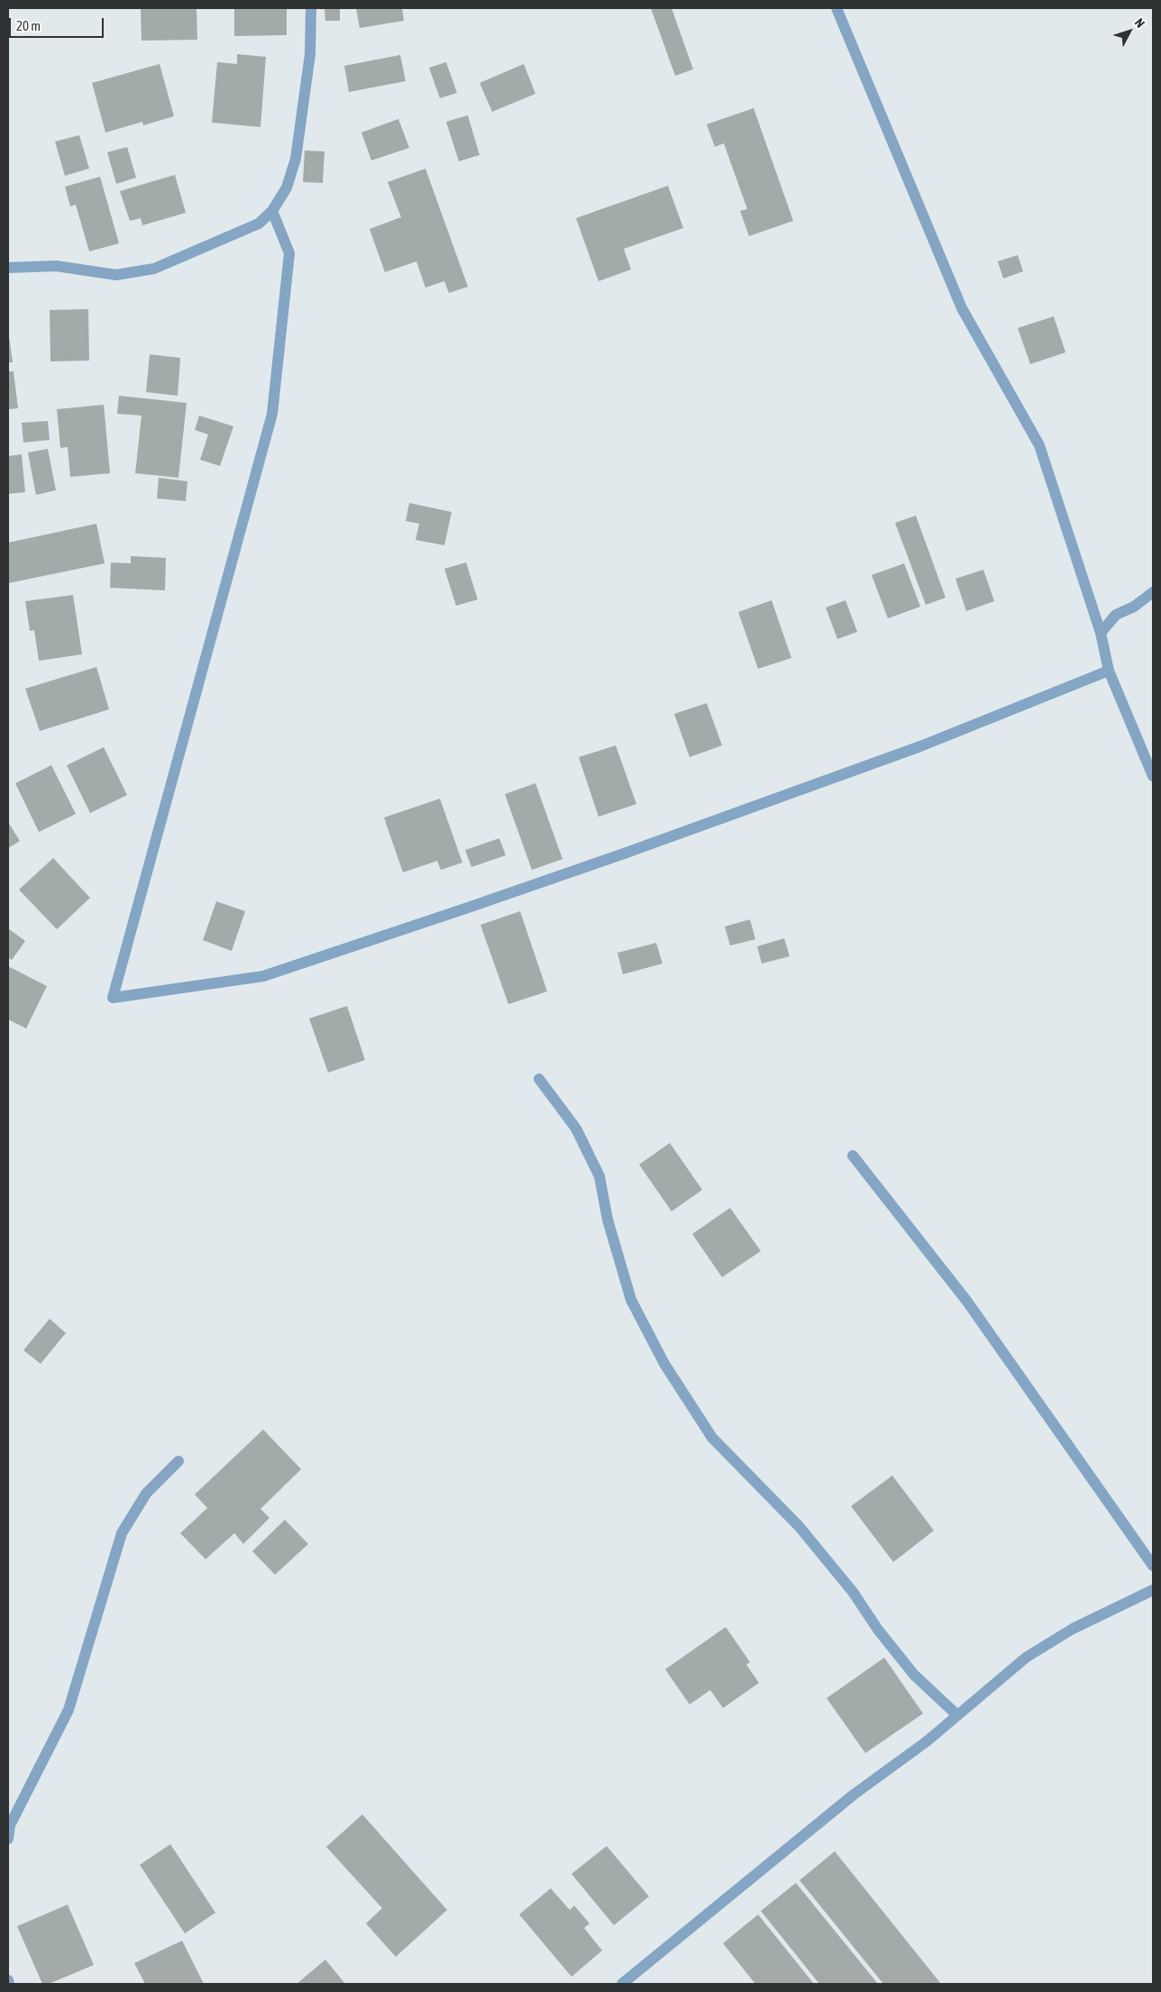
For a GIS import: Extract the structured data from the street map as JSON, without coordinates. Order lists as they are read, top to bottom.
{
  "scale_bar": "20 m",
  "north": "top right"
}
